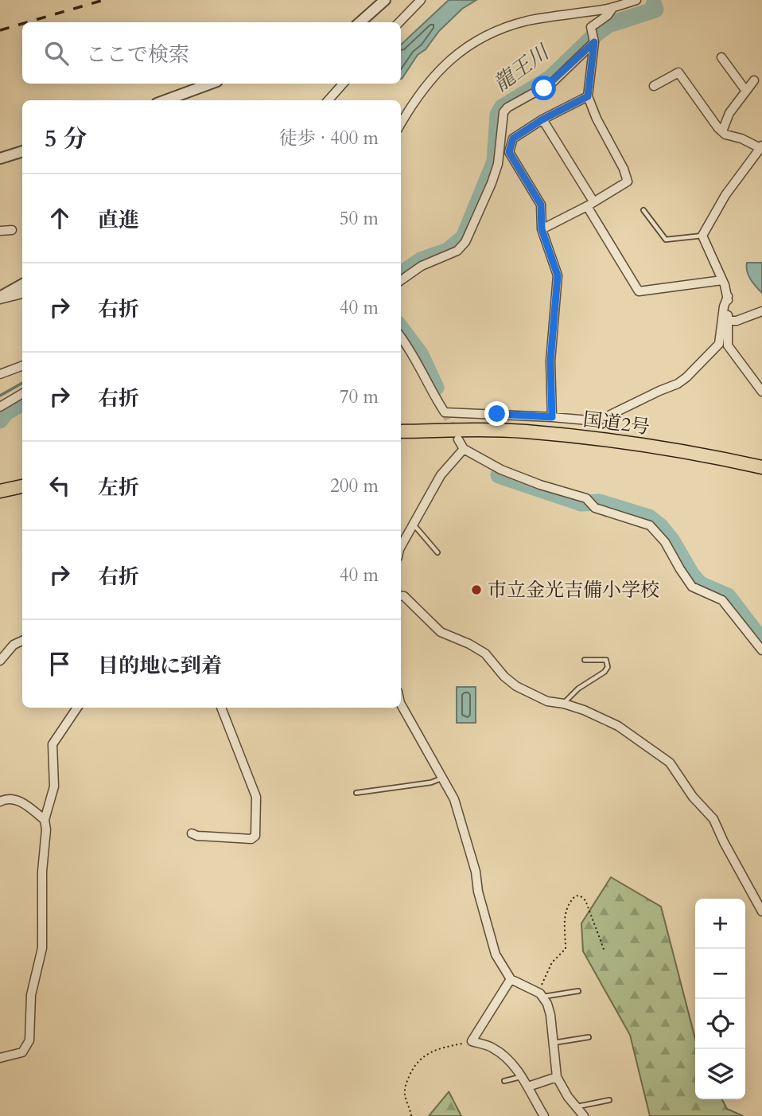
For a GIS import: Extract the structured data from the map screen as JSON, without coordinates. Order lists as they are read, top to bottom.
{
  "streets": {
    "highway": ["国道2号"]
  },
  "water": ["龍王川"],
  "places": ["市立金光吉備小学校"],
  "page": {
    "search": "ここで検索",
    "heading": ["5 分", "徒歩 · 400 m"],
    "list": [
      ["直進", "50 m"],
      ["右折", "40 m"],
      ["右折", "70 m"],
      ["左折", "200 m"],
      ["右折", "40 m"],
      "目的地に到着"
    ],
    "map_buttons": ["+", "−"]
  }
}
